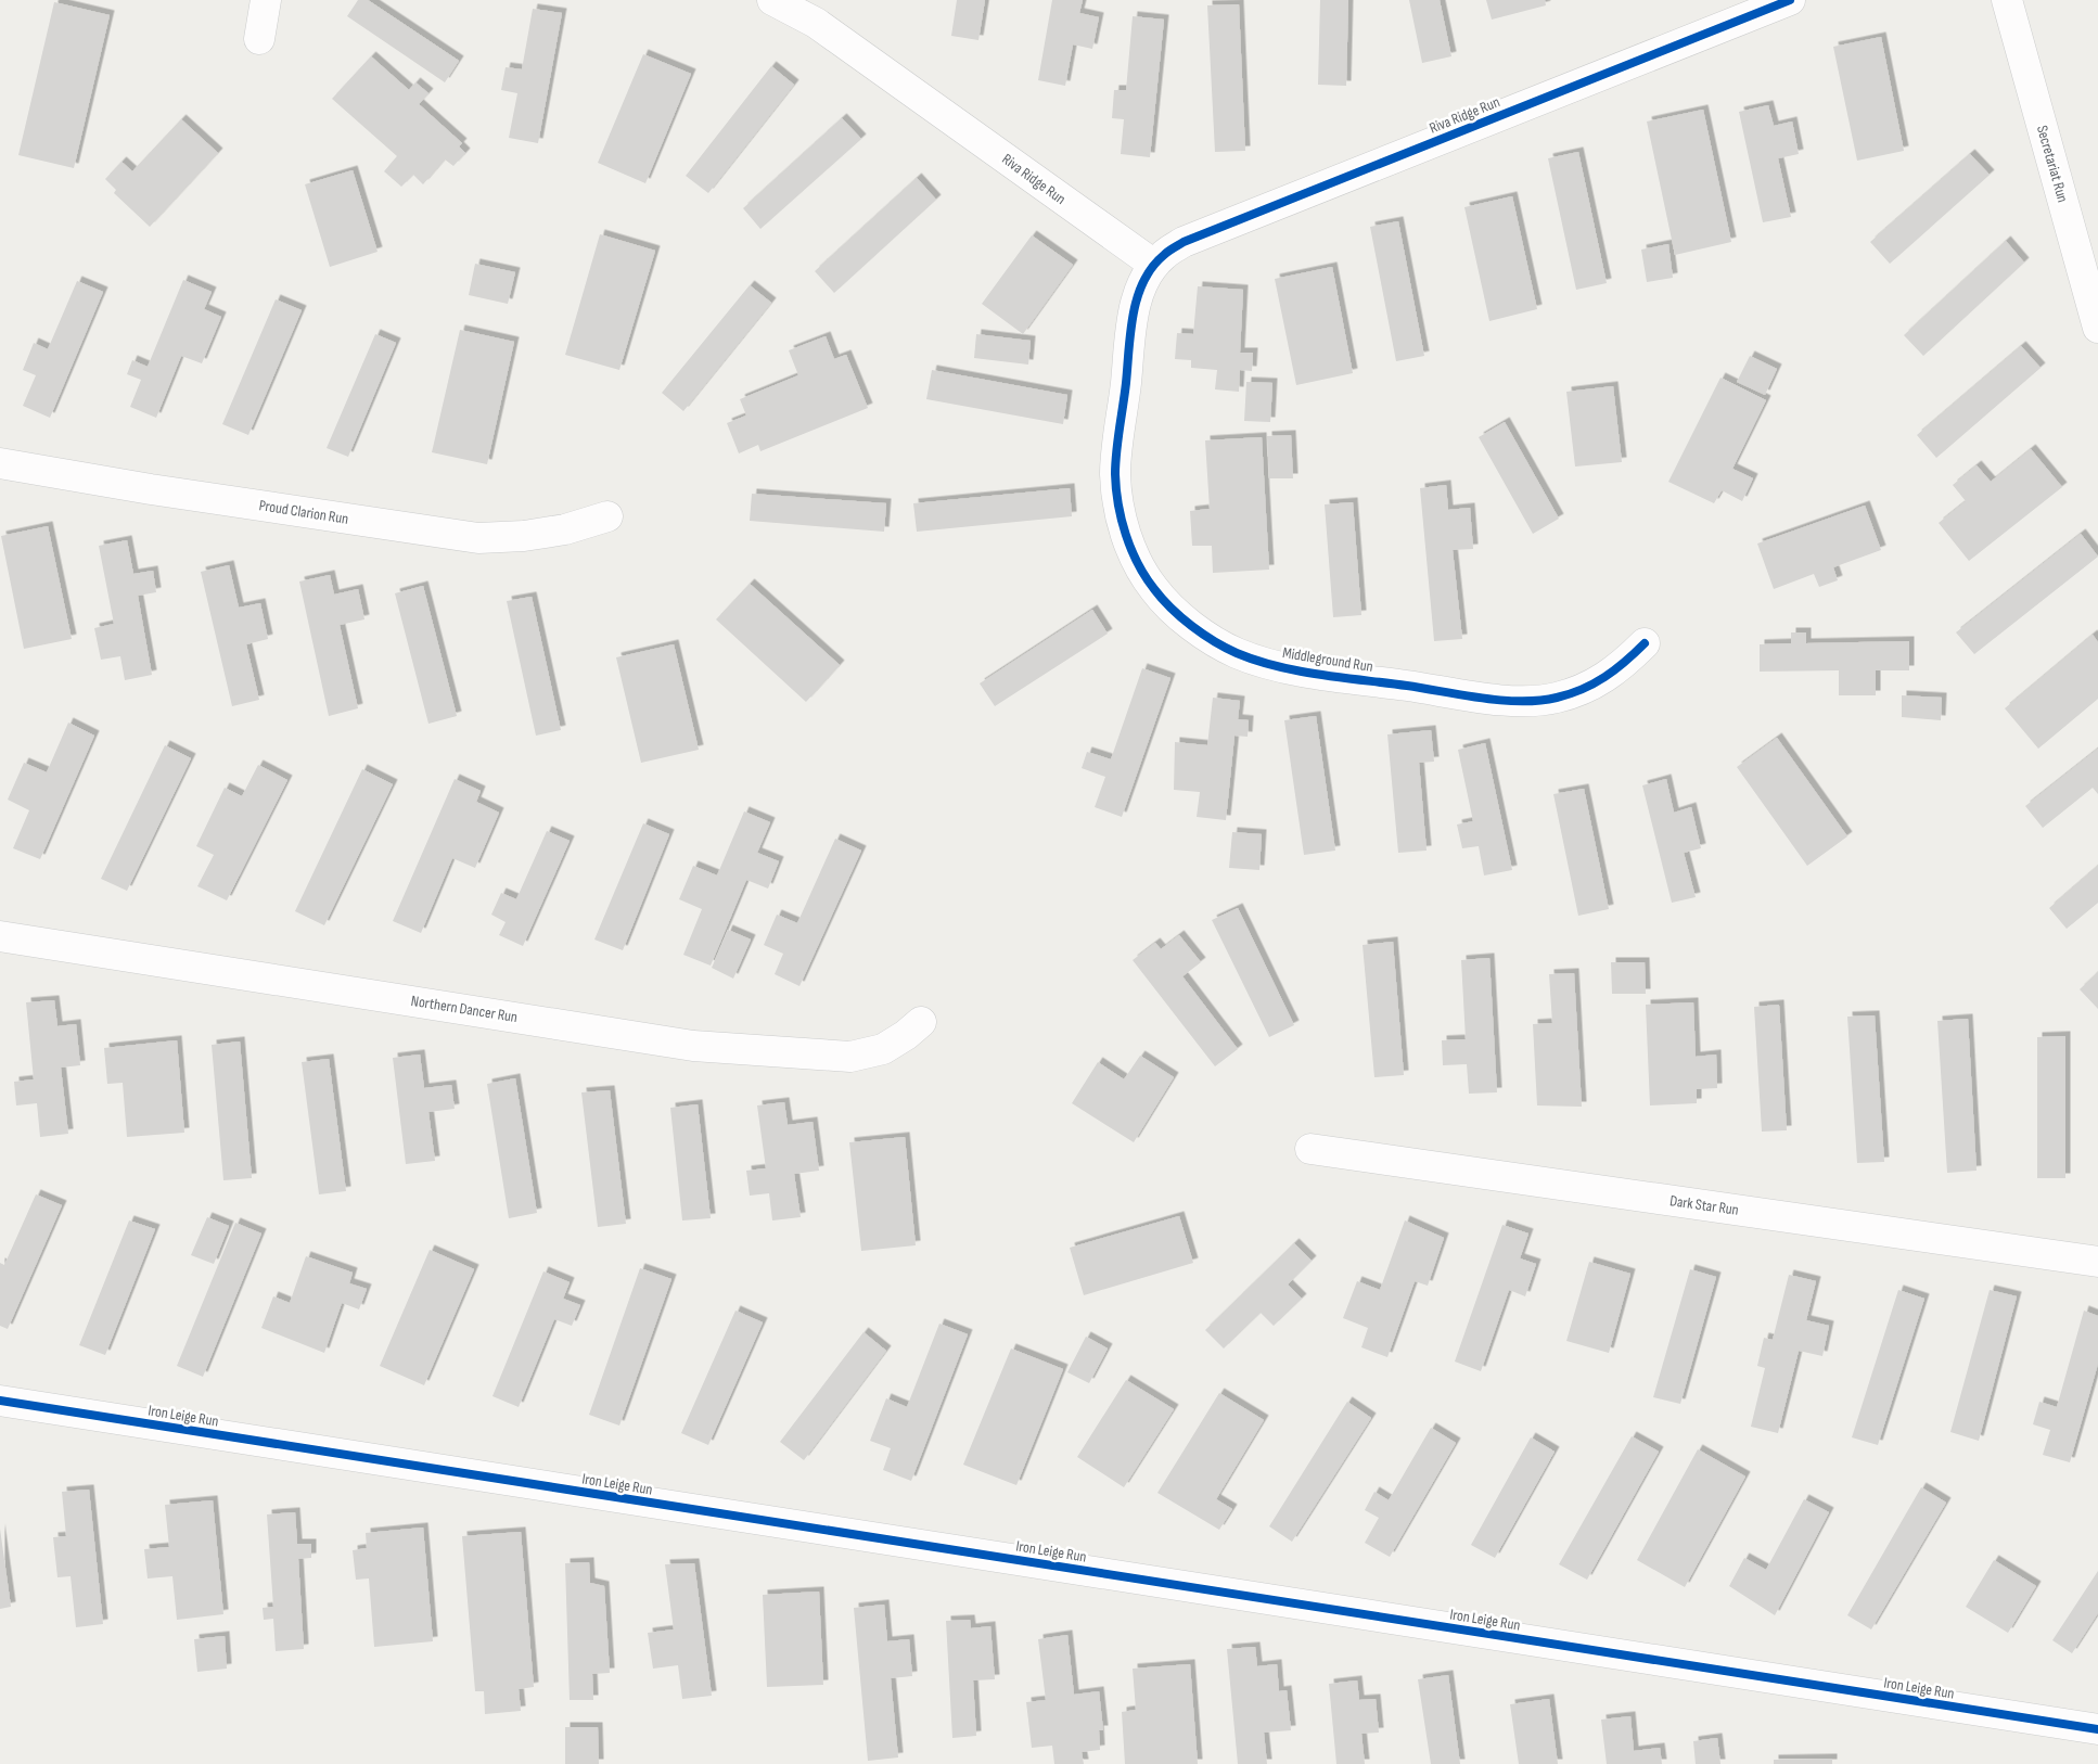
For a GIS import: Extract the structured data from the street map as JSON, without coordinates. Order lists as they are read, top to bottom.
{
  "streets": {
    "street": [
      "Riva Ridge Run",
      "Secretariat Run",
      "Proud Clarion Run",
      "Middleground Run",
      "Northern Dancer Run",
      "Dark Star Run",
      "Iron Leige Run"
    ]
  },
  "crossings": [
    ["Riva Ridge Run", "Middleground Run"]
  ]
}
